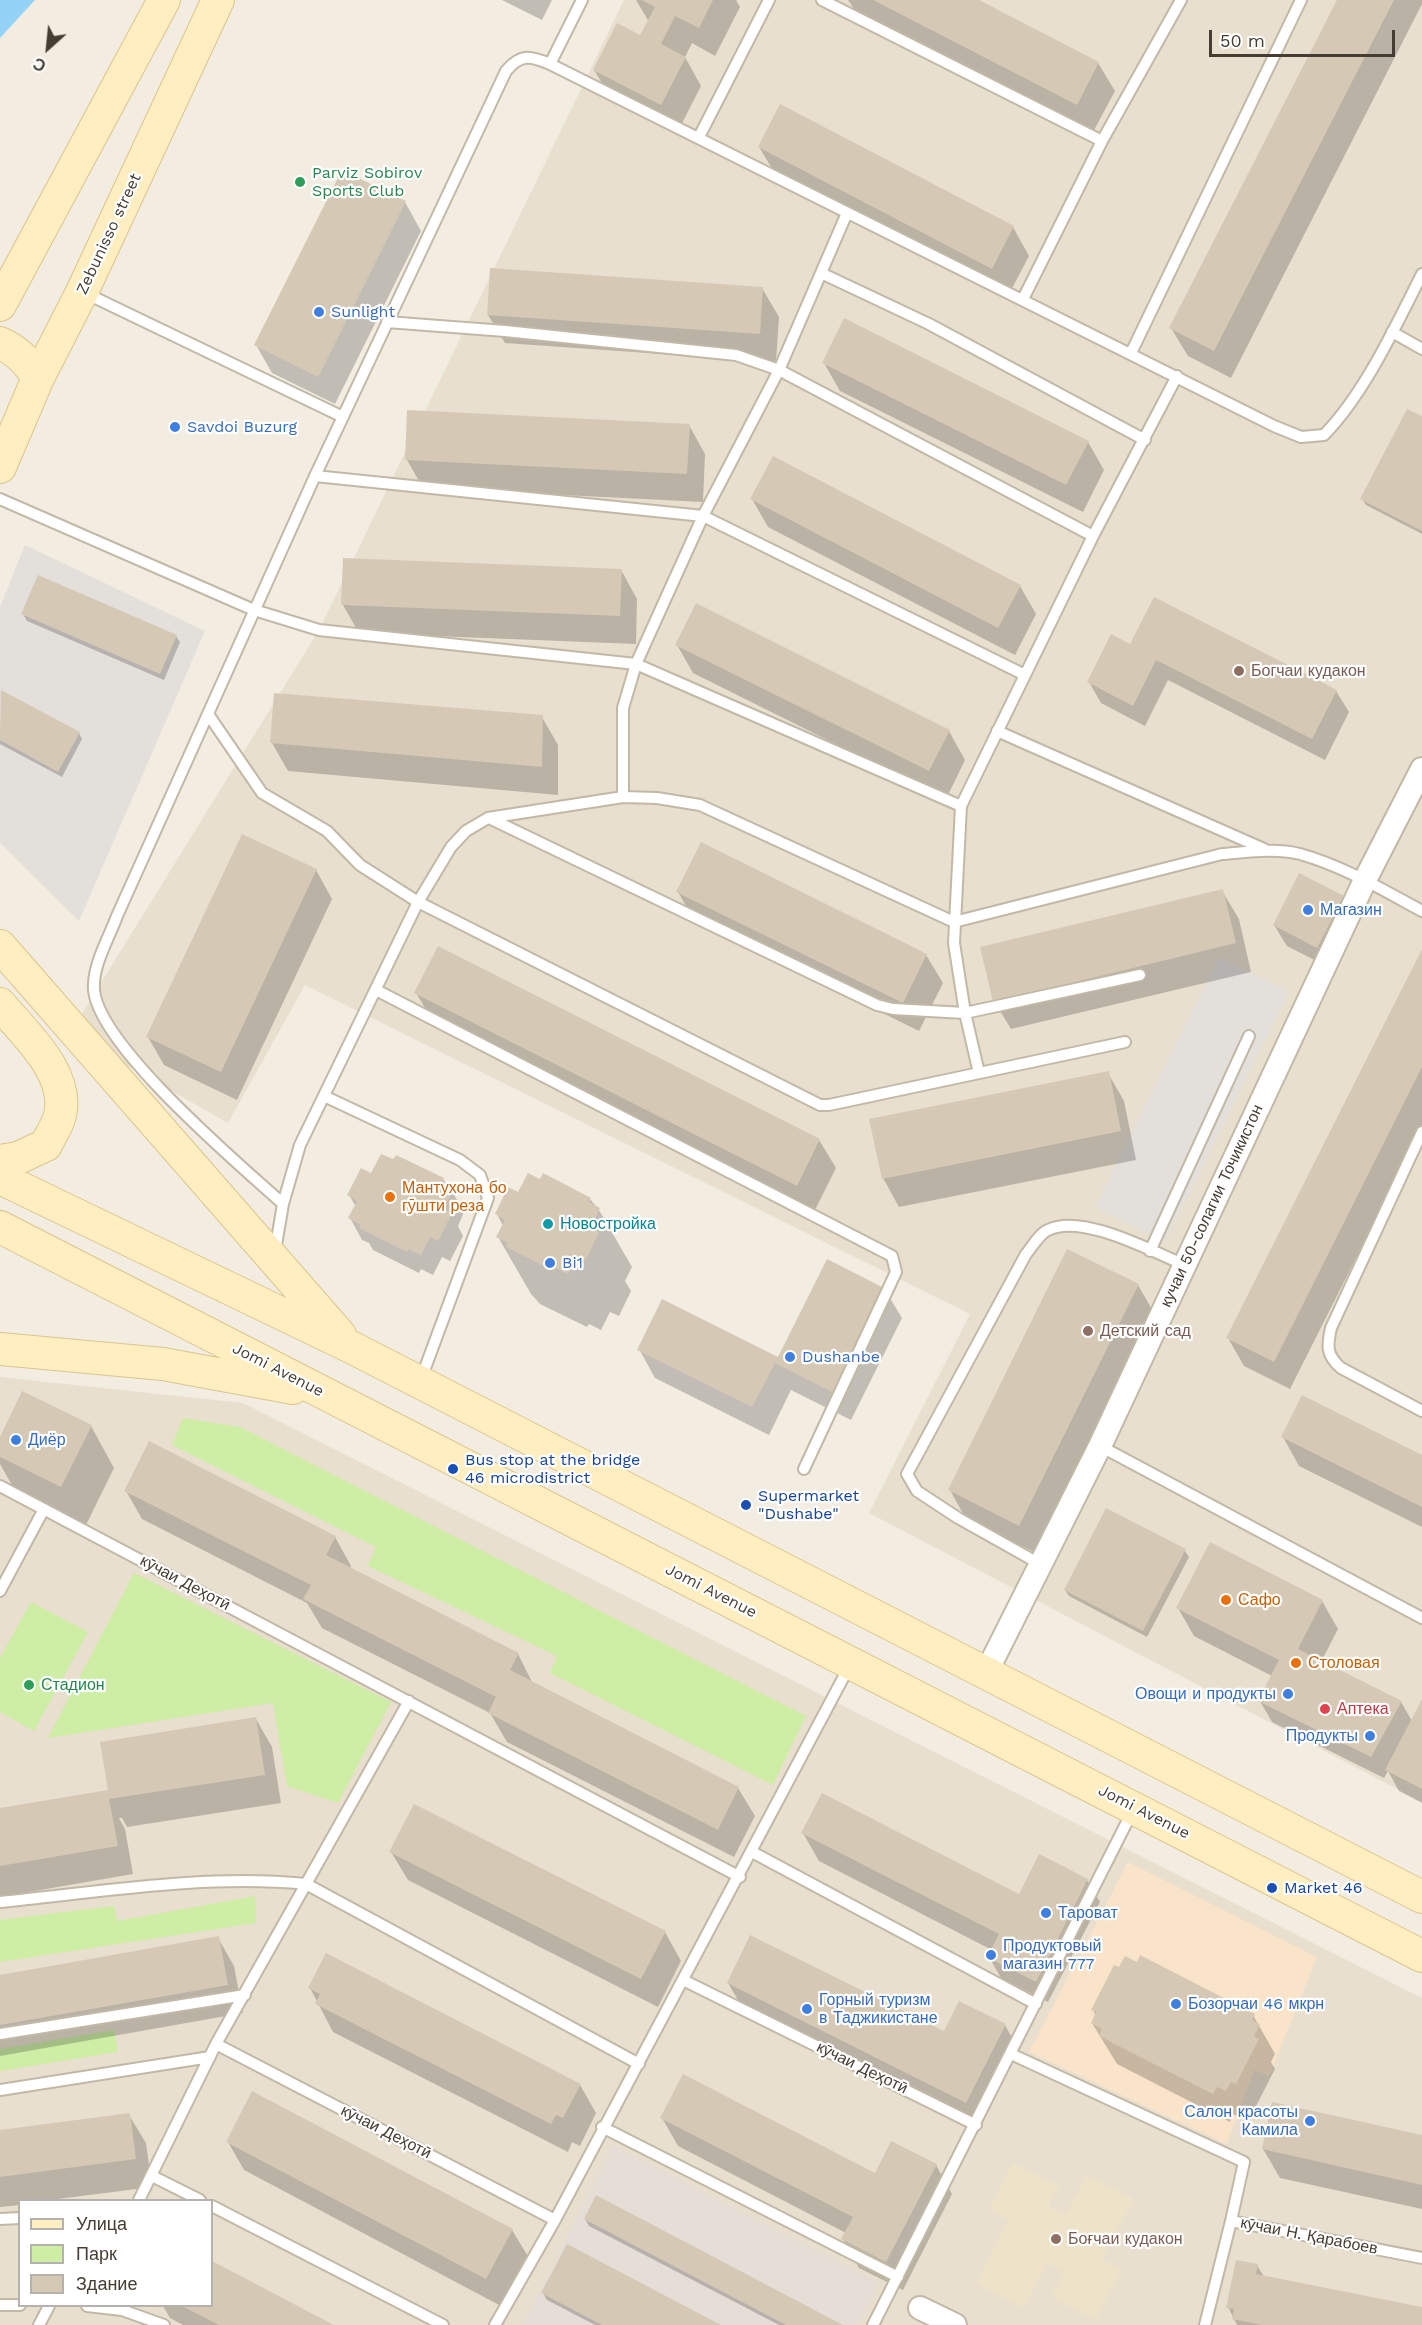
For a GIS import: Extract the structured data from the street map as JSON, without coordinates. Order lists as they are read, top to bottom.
{
  "streets": {
    "main road": ["Zebunisso street", "Jomi Avenue"],
    "street": ["кучаи 50-солагии Точикистон"],
    "lane": ["кӯчаи Деҳотӣ", "кӯчаи Н. Қарабоев"]
  },
  "places": [
    "Parviz Sobirov Sports Club",
    "Sunlight",
    "Savdoi Buzurg",
    "Богчаи кудакон",
    "Магазин",
    "Мантухона бо гӯшти реза",
    "Новостройка",
    "Bi1",
    "Детский сад",
    "Dushanbe",
    "Диёр",
    "Bus stop at the bridge 46 microdistrict",
    "Supermarket \"Dushabe\"",
    "Сафо",
    "Столовая",
    "Стадион",
    "Овощи и продукты",
    "Аптека",
    "Продукты",
    "Market 46",
    "Тароват",
    "Продуктовый магазин 777",
    "Бозорчаи 46 мкрн",
    "Горный туризм в Таджикистане",
    "Салон красоты Камила",
    "Боғчаи кудакон"
  ],
  "legend": ["Улица", "Парк", "Здание"],
  "scale_bar": "50 m",
  "north": "bottom left"
}
